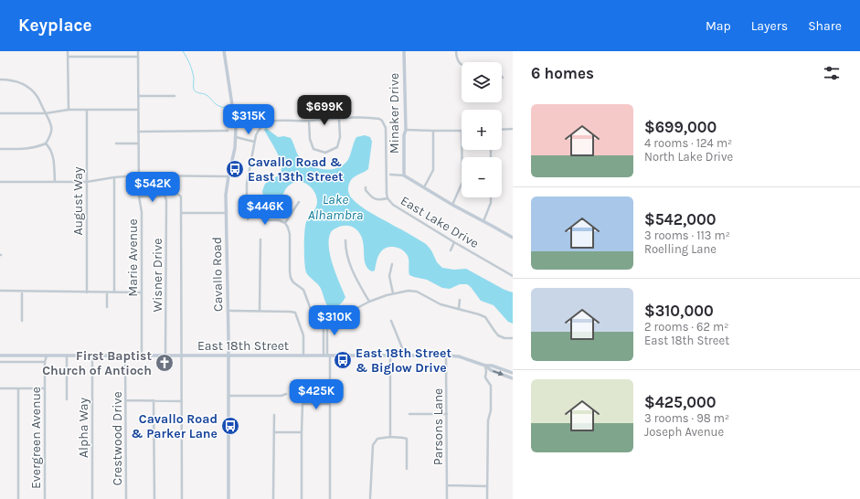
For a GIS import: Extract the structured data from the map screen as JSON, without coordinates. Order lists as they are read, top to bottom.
{
  "streets": {
    "street": [
      "Minaker Drive",
      "August Way",
      "East Lake Drive",
      "Marie Avenue",
      "Cavallo Road",
      "Wisner Drive",
      "East 18th Street",
      "Parsons Lane",
      "Alpha Way",
      "Evergreen Avenue",
      "Crestwood Drive"
    ]
  },
  "crossings": [
    ["Marie Avenue", "East 18th Street"],
    ["Cavallo Road", "East 18th Street"],
    ["Wisner Drive", "East 18th Street"],
    ["East 18th Street", "Parsons Lane"],
    ["East 18th Street", "Alpha Way"],
    ["East 18th Street", "Evergreen Avenue"],
    ["East 18th Street", "Crestwood Drive"]
  ],
  "water": ["Lake Alhambra"],
  "places": {
    "bus stop": ["Cavallo Road & East 13th Street", "East 18th Street & Biglow Drive", "Cavallo Road & Parker Lane"],
    "church": ["First Baptist Church of Antioch"]
  },
  "page": {
    "header": "Keyplace",
    "nav": ["Map", "Layers", "Share"],
    "heading": "6 homes",
    "map_buttons": ["+", "−"],
    "price": [
      "$699K",
      "$315K",
      "$542K",
      "$446K",
      "$310K",
      "$425K"
    ],
    "list": [
      {
        "name": "$699,000",
        "note": "4 rooms · 124 m² · North Lake Drive"
      },
      {
        "name": "$542,000",
        "note": "3 rooms · 113 m² · Roelling Lane"
      },
      {
        "name": "$310,000",
        "note": "2 rooms · 62 m² · East 18th Street"
      },
      {
        "name": "$425,000",
        "note": "3 rooms · 98 m² · Joseph Avenue"
      }
    ]
  }
}
